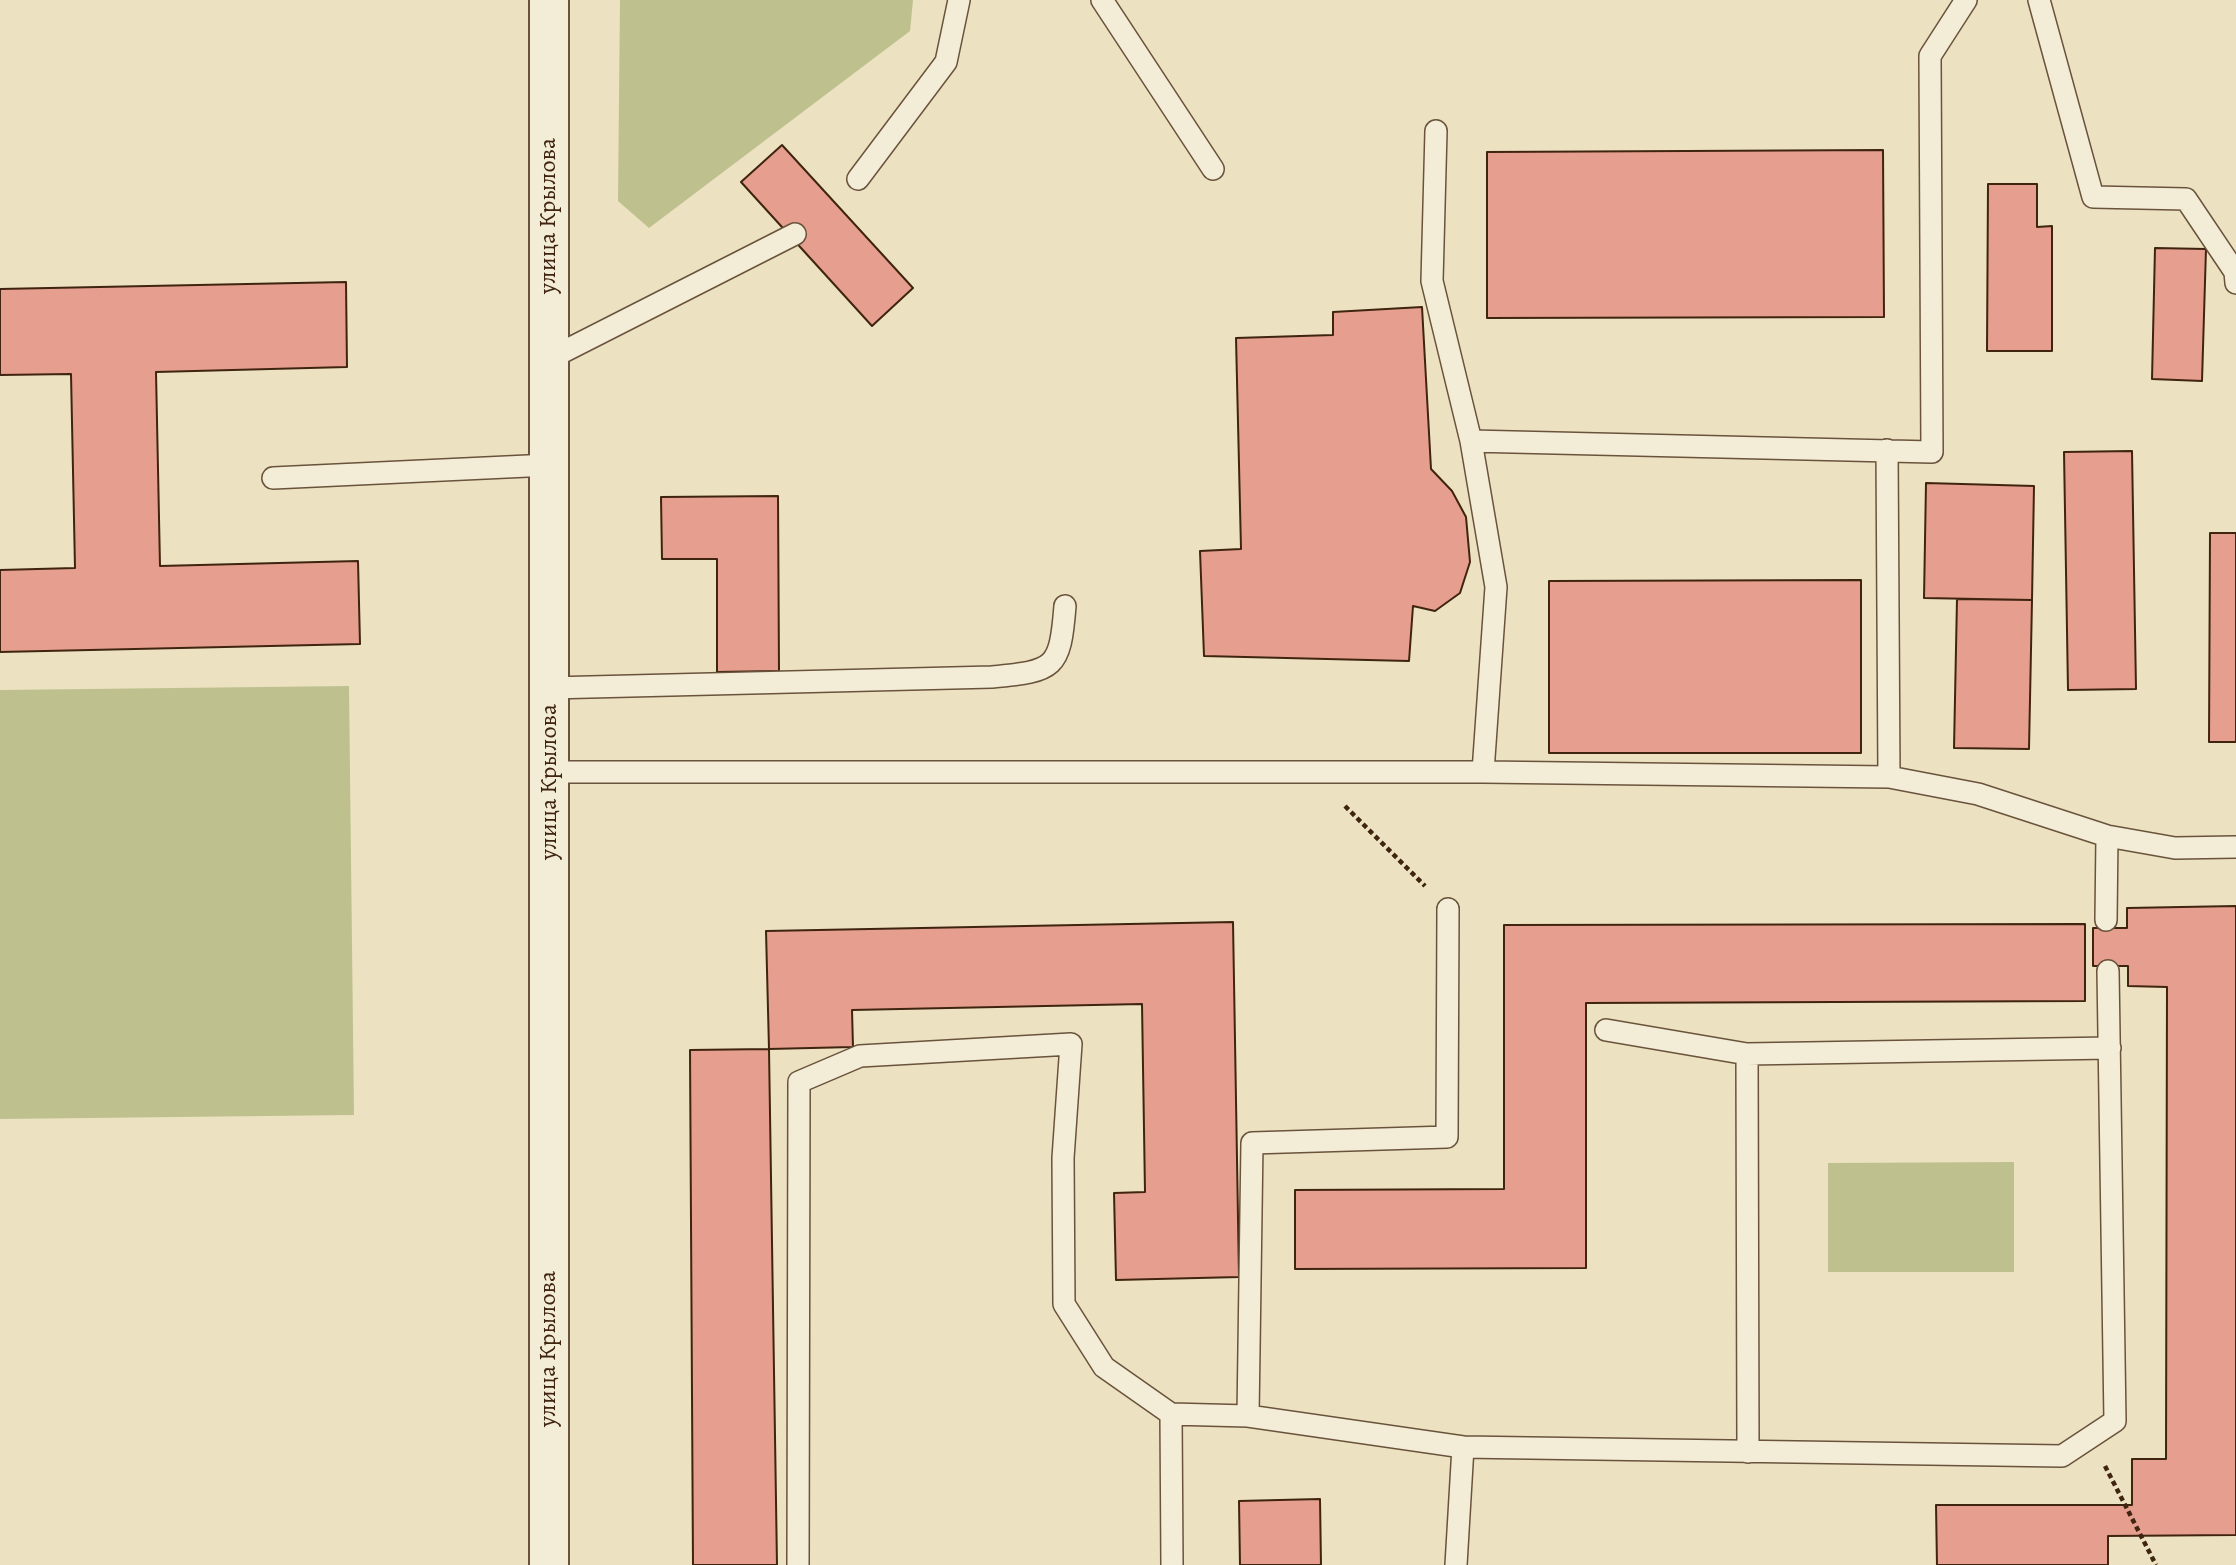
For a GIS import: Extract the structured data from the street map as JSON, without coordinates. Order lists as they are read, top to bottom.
{
  "streets": {
    "street": ["улица Крылова"]
  }
}
